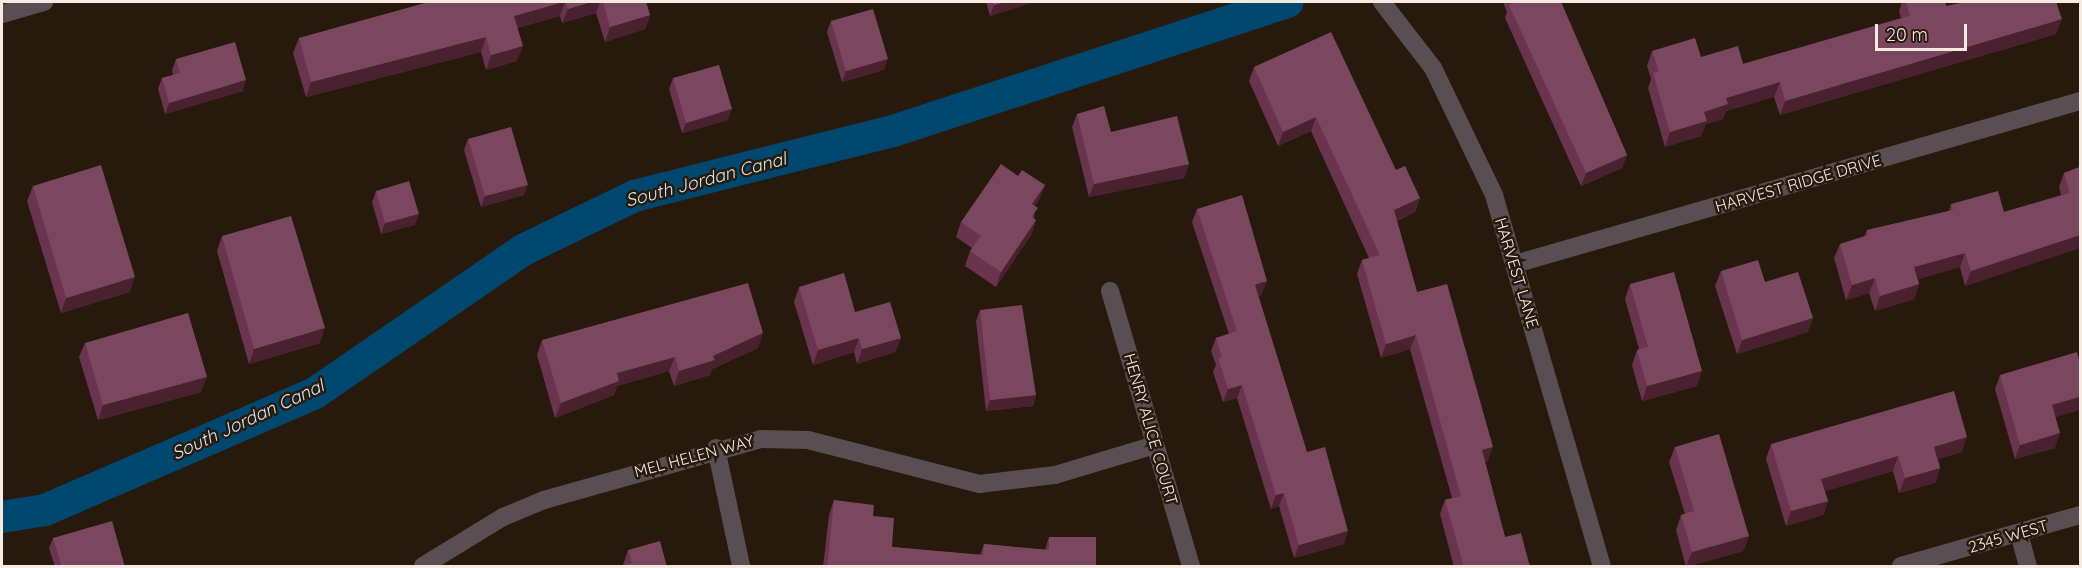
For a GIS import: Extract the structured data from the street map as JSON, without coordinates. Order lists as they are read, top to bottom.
{
  "streets": {
    "street": [
      "HARVEST RIDGE DRIVE",
      "HARVEST LANE",
      "HENRY ALICE COURT",
      "MEL HELEN WAY",
      "2345 WEST"
    ]
  },
  "crossings": [
    ["HARVEST RIDGE DRIVE", "HARVEST LANE"],
    ["HENRY ALICE COURT", "MEL HELEN WAY"]
  ],
  "water": ["South Jordan Canal"],
  "scale_bar": "20 m"
}
